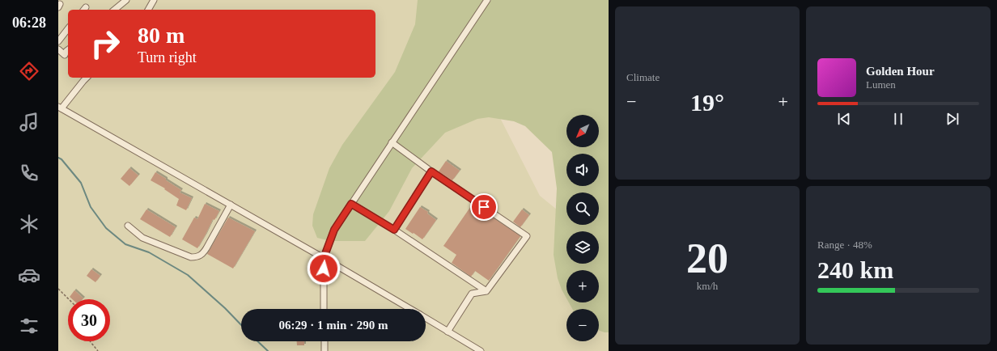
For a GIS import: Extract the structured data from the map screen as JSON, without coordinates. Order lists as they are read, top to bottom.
{
  "north": "bottom left",
  "page": {
    "tabs": "06:28",
    "tile": [
      "Climate",
      ["20", "km/h"],
      ["Range · 48%", "240 km"]
    ],
    "turn": ["80 m", "Turn right"],
    "song": ["Golden Hour", "Lumen"],
    "heat": ["−", "19°", "+"],
    "map_buttons": ["+", "−"],
    "limit": "30",
    "trip": "06:29 · 1 min · 290 m"
  }
}
